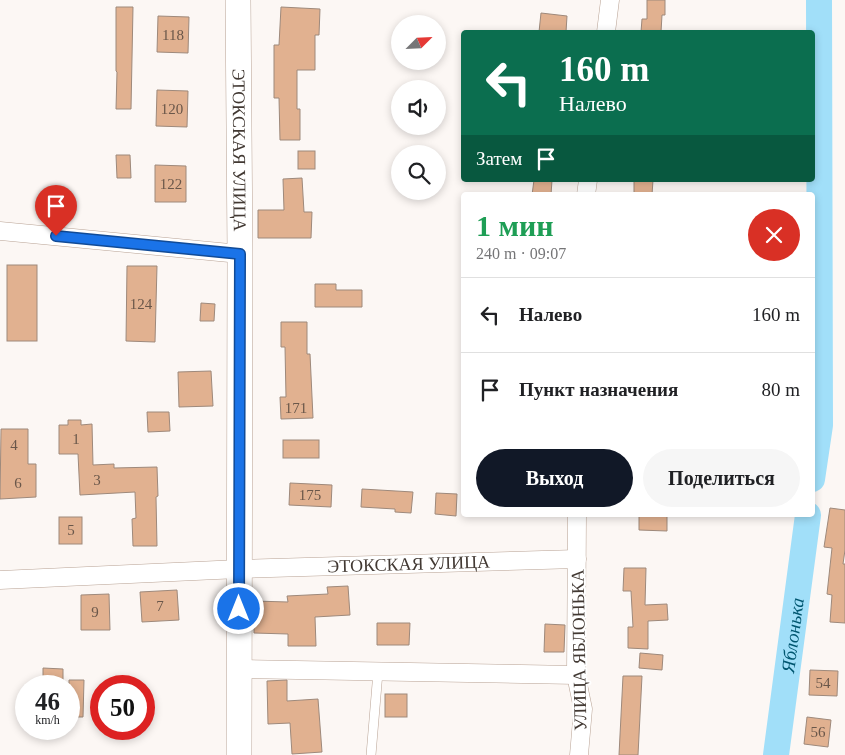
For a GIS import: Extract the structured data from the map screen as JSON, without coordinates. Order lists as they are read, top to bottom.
{
  "streets": {
    "main road": ["ЭТОКСКАЯ УЛИЦА"],
    "street": ["УЛИЦА ЯБЛОНЬКА"]
  },
  "crossings": [
    ["ЭТОКСКАЯ УЛИЦА", "УЛИЦА ЯБЛОНЬКА"]
  ],
  "water": ["Яблонька"],
  "house_numbers": [
    "118",
    "120",
    "122",
    "124",
    "171",
    "1",
    "4",
    "3",
    "6",
    "175",
    "5",
    "7",
    "9",
    "54",
    "56"
  ],
  "north": "top right",
  "page": {
    "turn": ["160 m", "Налево"],
    "then": "Затем",
    "heading": ["1 мин", "240 m · 09:07"],
    "list": [
      {
        "name": "Налево",
        "value": "160 m"
      },
      {
        "name": "Пункт назначения",
        "value": "80 m"
      }
    ],
    "buttons": ["Выход", "Поделиться"],
    "speed": "46 km/h",
    "limit": "50"
  }
}
